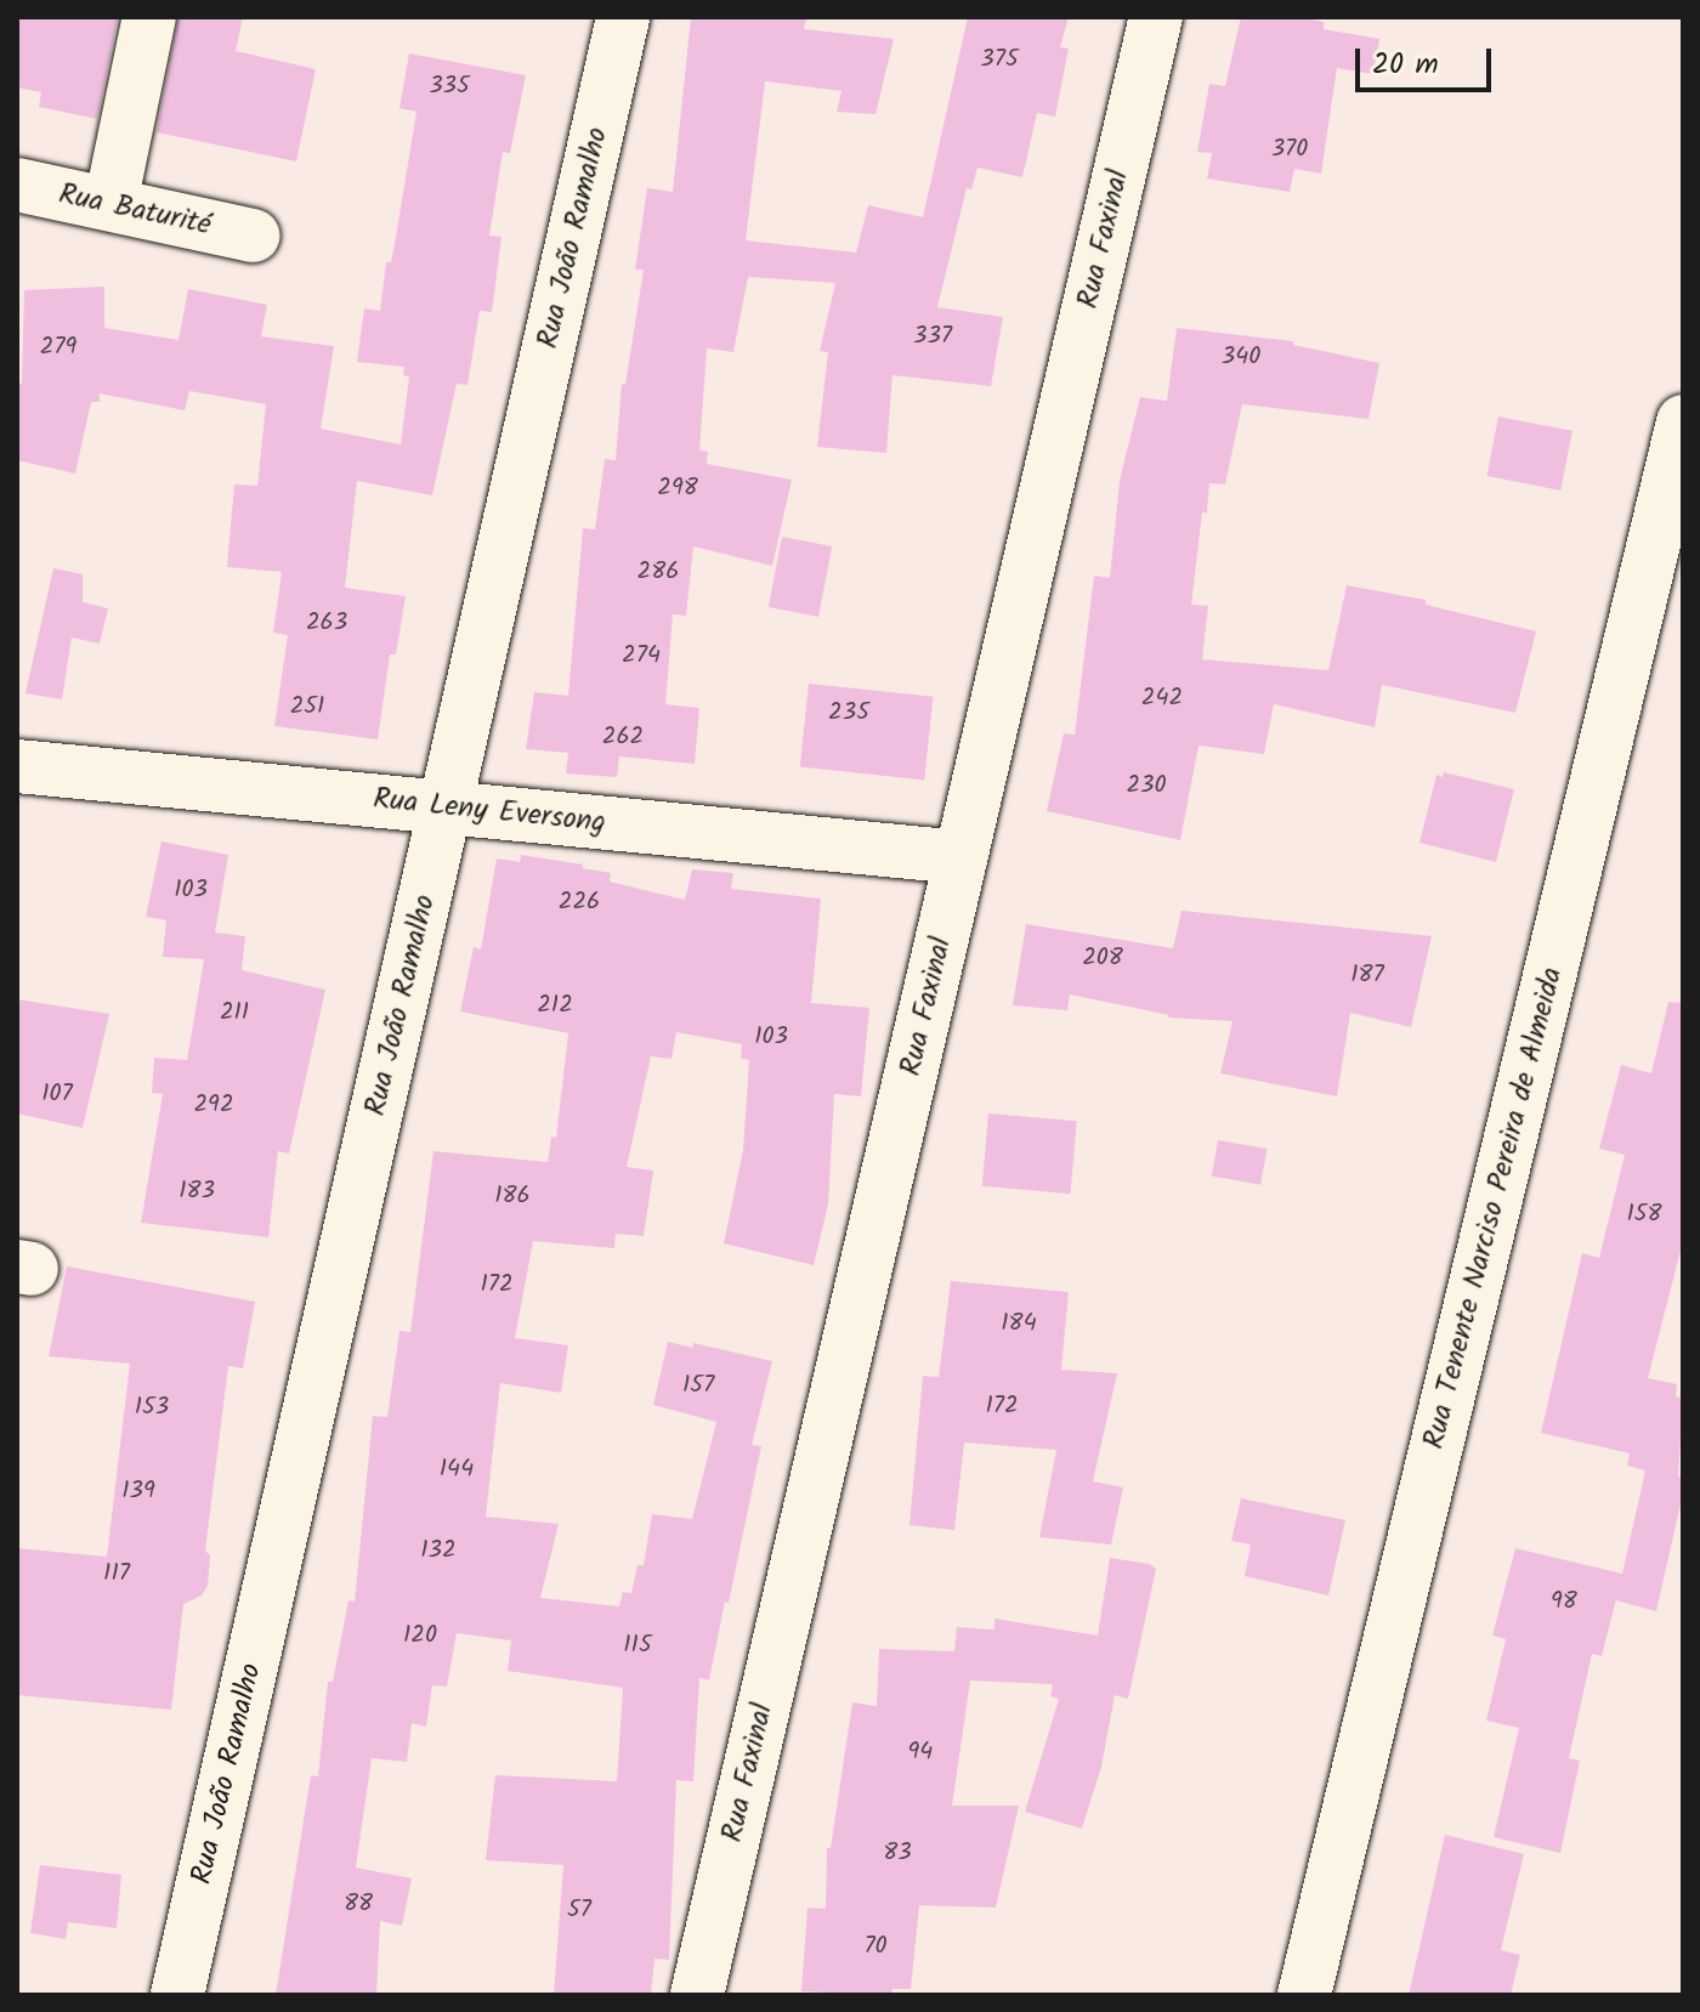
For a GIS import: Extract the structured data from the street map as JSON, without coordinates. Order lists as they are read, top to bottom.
{
  "streets": {
    "street": [
      "Rua Baturité",
      "Rua João Ramalho",
      "Rua Faxinal",
      "Rua Leny Eversong",
      "Rua Tenente Narciso Pereira de Almeida"
    ]
  },
  "crossings": [
    ["Rua João Ramalho", "Rua Leny Eversong"],
    ["Rua Faxinal", "Rua Leny Eversong"]
  ],
  "house_numbers": [
    "375",
    "335",
    "370",
    "337",
    "279",
    "340",
    "298",
    "286",
    "263",
    "274",
    "242",
    "251",
    "235",
    "262",
    "230",
    "103",
    "226",
    "208",
    "187",
    "212",
    "211",
    "103",
    "107",
    "292",
    "183",
    "186",
    "158",
    "172",
    "184",
    "157",
    "172",
    "153",
    "144",
    "139",
    "132",
    "117",
    "98",
    "120",
    "115",
    "94",
    "83",
    "88",
    "57",
    "70"
  ],
  "scale_bar": "20 m"
}
